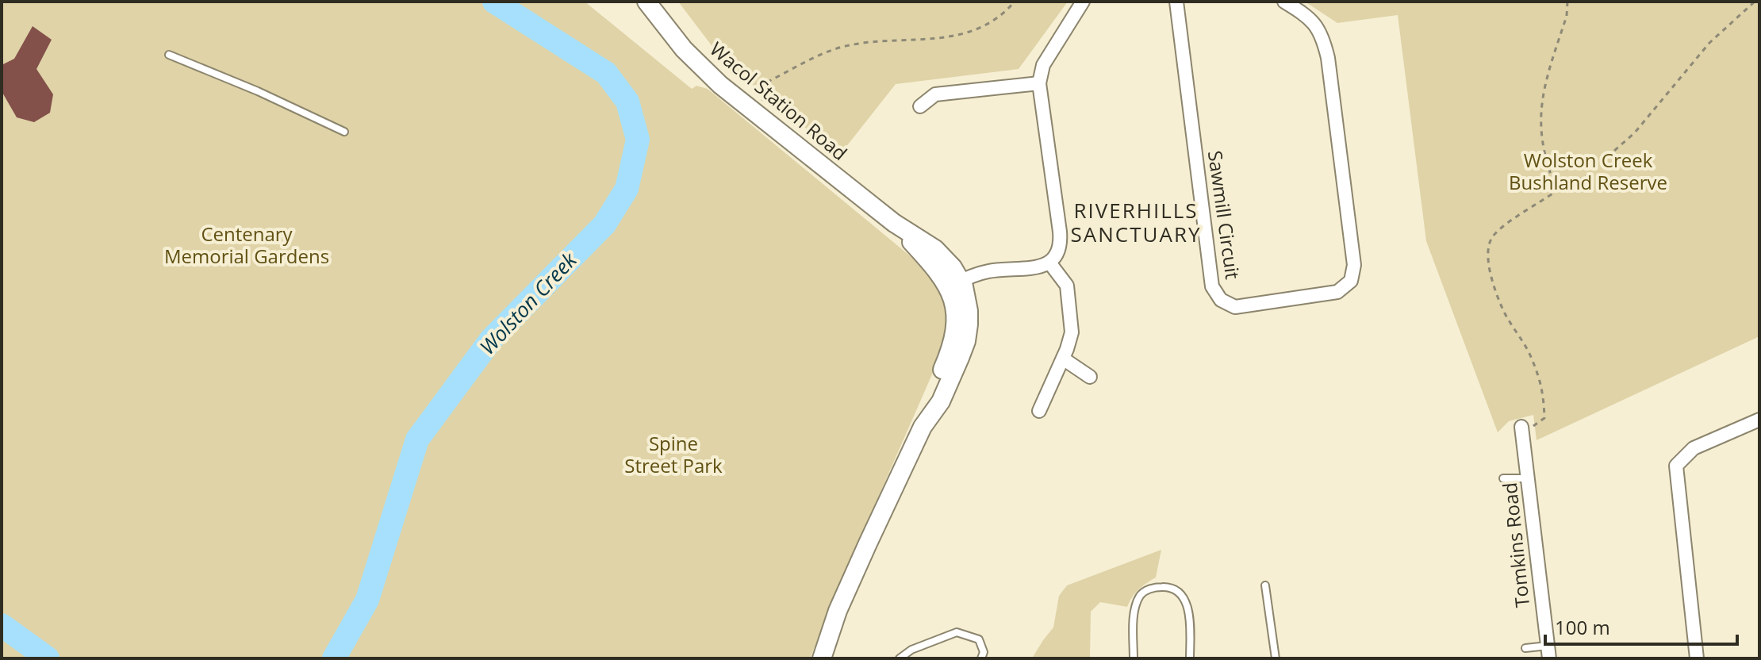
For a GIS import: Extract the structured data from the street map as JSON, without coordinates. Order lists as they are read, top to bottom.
{
  "streets": {
    "main road": ["Wacol Station Road"],
    "street": ["Sawmill Circuit", "Tomkins Road"]
  },
  "districts": ["RIVERHILLS SANCTUARY"],
  "water": ["Wolston Creek"],
  "parks": ["Wolston Creek Bushland Reserve", "Centenary Memorial Gardens", "Spine Street Park"],
  "scale_bar": "100 m"
}
